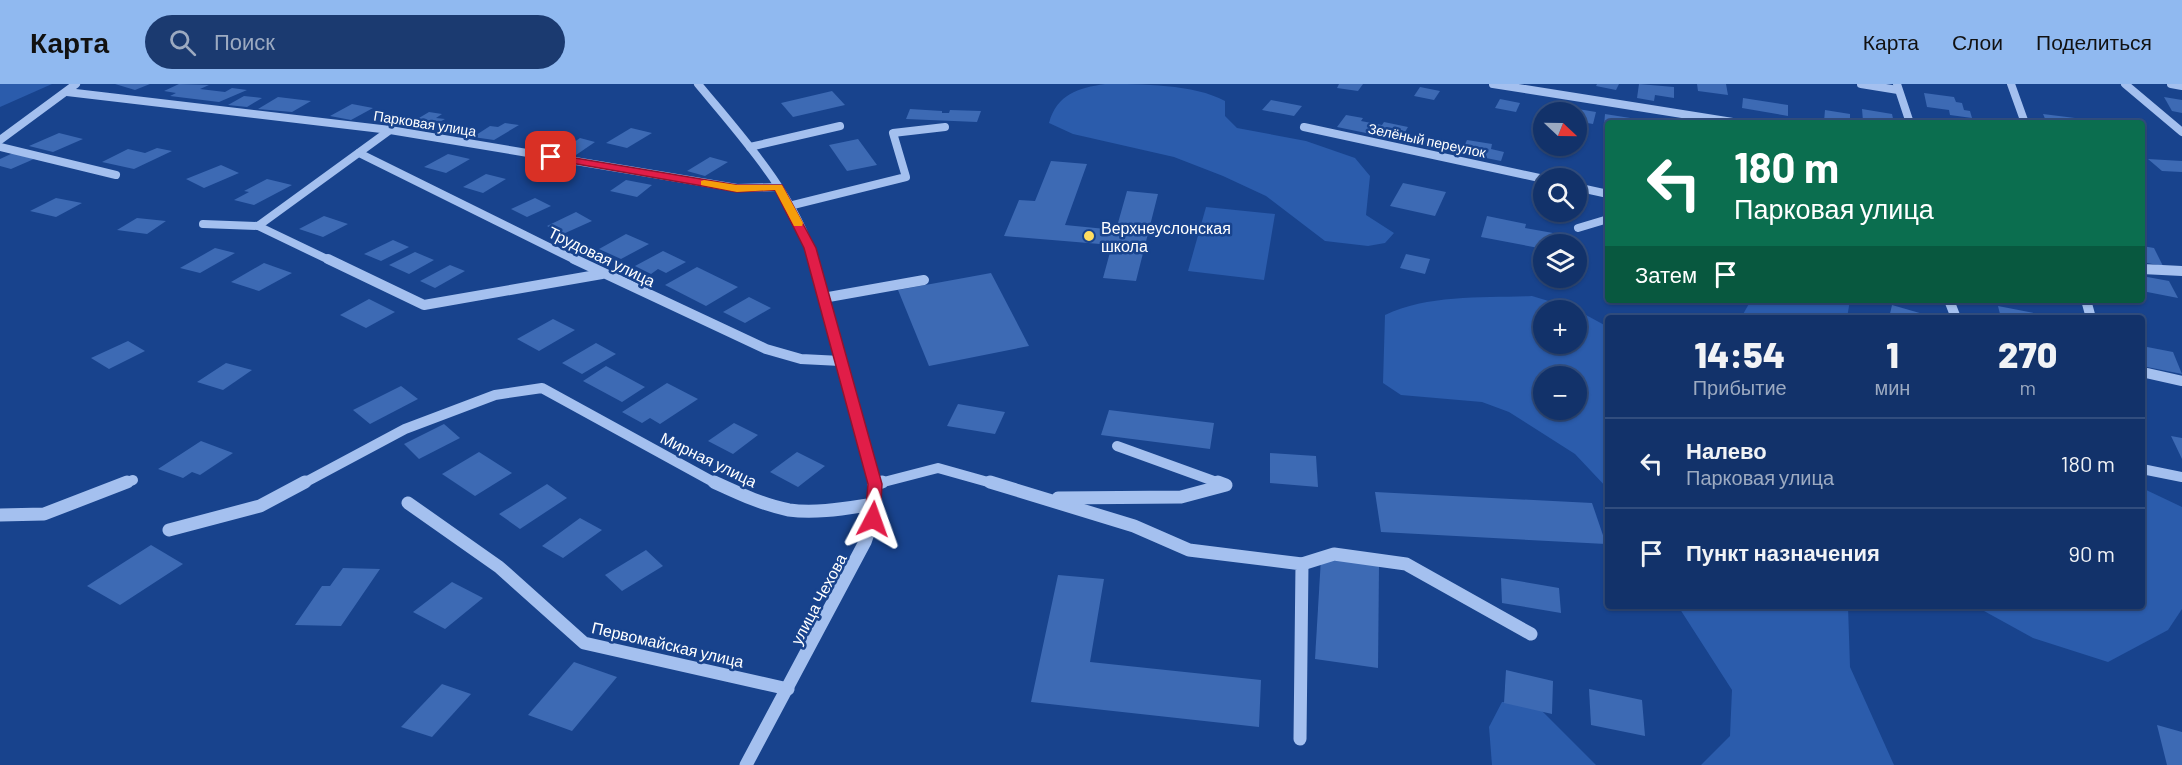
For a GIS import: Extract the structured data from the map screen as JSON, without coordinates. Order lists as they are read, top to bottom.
{
  "streets": {
    "street": [
      "Парковая улица",
      "Зелёный переулок",
      "Трудовая улица",
      "Мирная улица",
      "улица Чехова",
      "Первомайская улица"
    ]
  },
  "crossings": [
    ["Парковая улица", "улица Чехова"],
    ["Трудовая улица", "улица Чехова"],
    ["Мирная улица", "улица Чехова"],
    ["улица Чехова", "Первомайская улица"]
  ],
  "places": ["Верхнеуслонская школа"],
  "north": "right",
  "page": {
    "header": "Карта",
    "search": "Поиск",
    "nav": ["Карта", "Слои", "Поделиться"],
    "map_buttons": ["+", "−"],
    "turn": ["180 m", "Парковая улица"],
    "then": "Затем",
    "eta": [
      "14:54",
      "Прибытие",
      "1",
      "мин",
      "270",
      "m"
    ],
    "list": [
      {
        "name": "Налево",
        "note": "Парковая улица",
        "value": "180 m"
      },
      {
        "name": "Пункт назначения",
        "value": "90 m"
      }
    ]
  }
}
